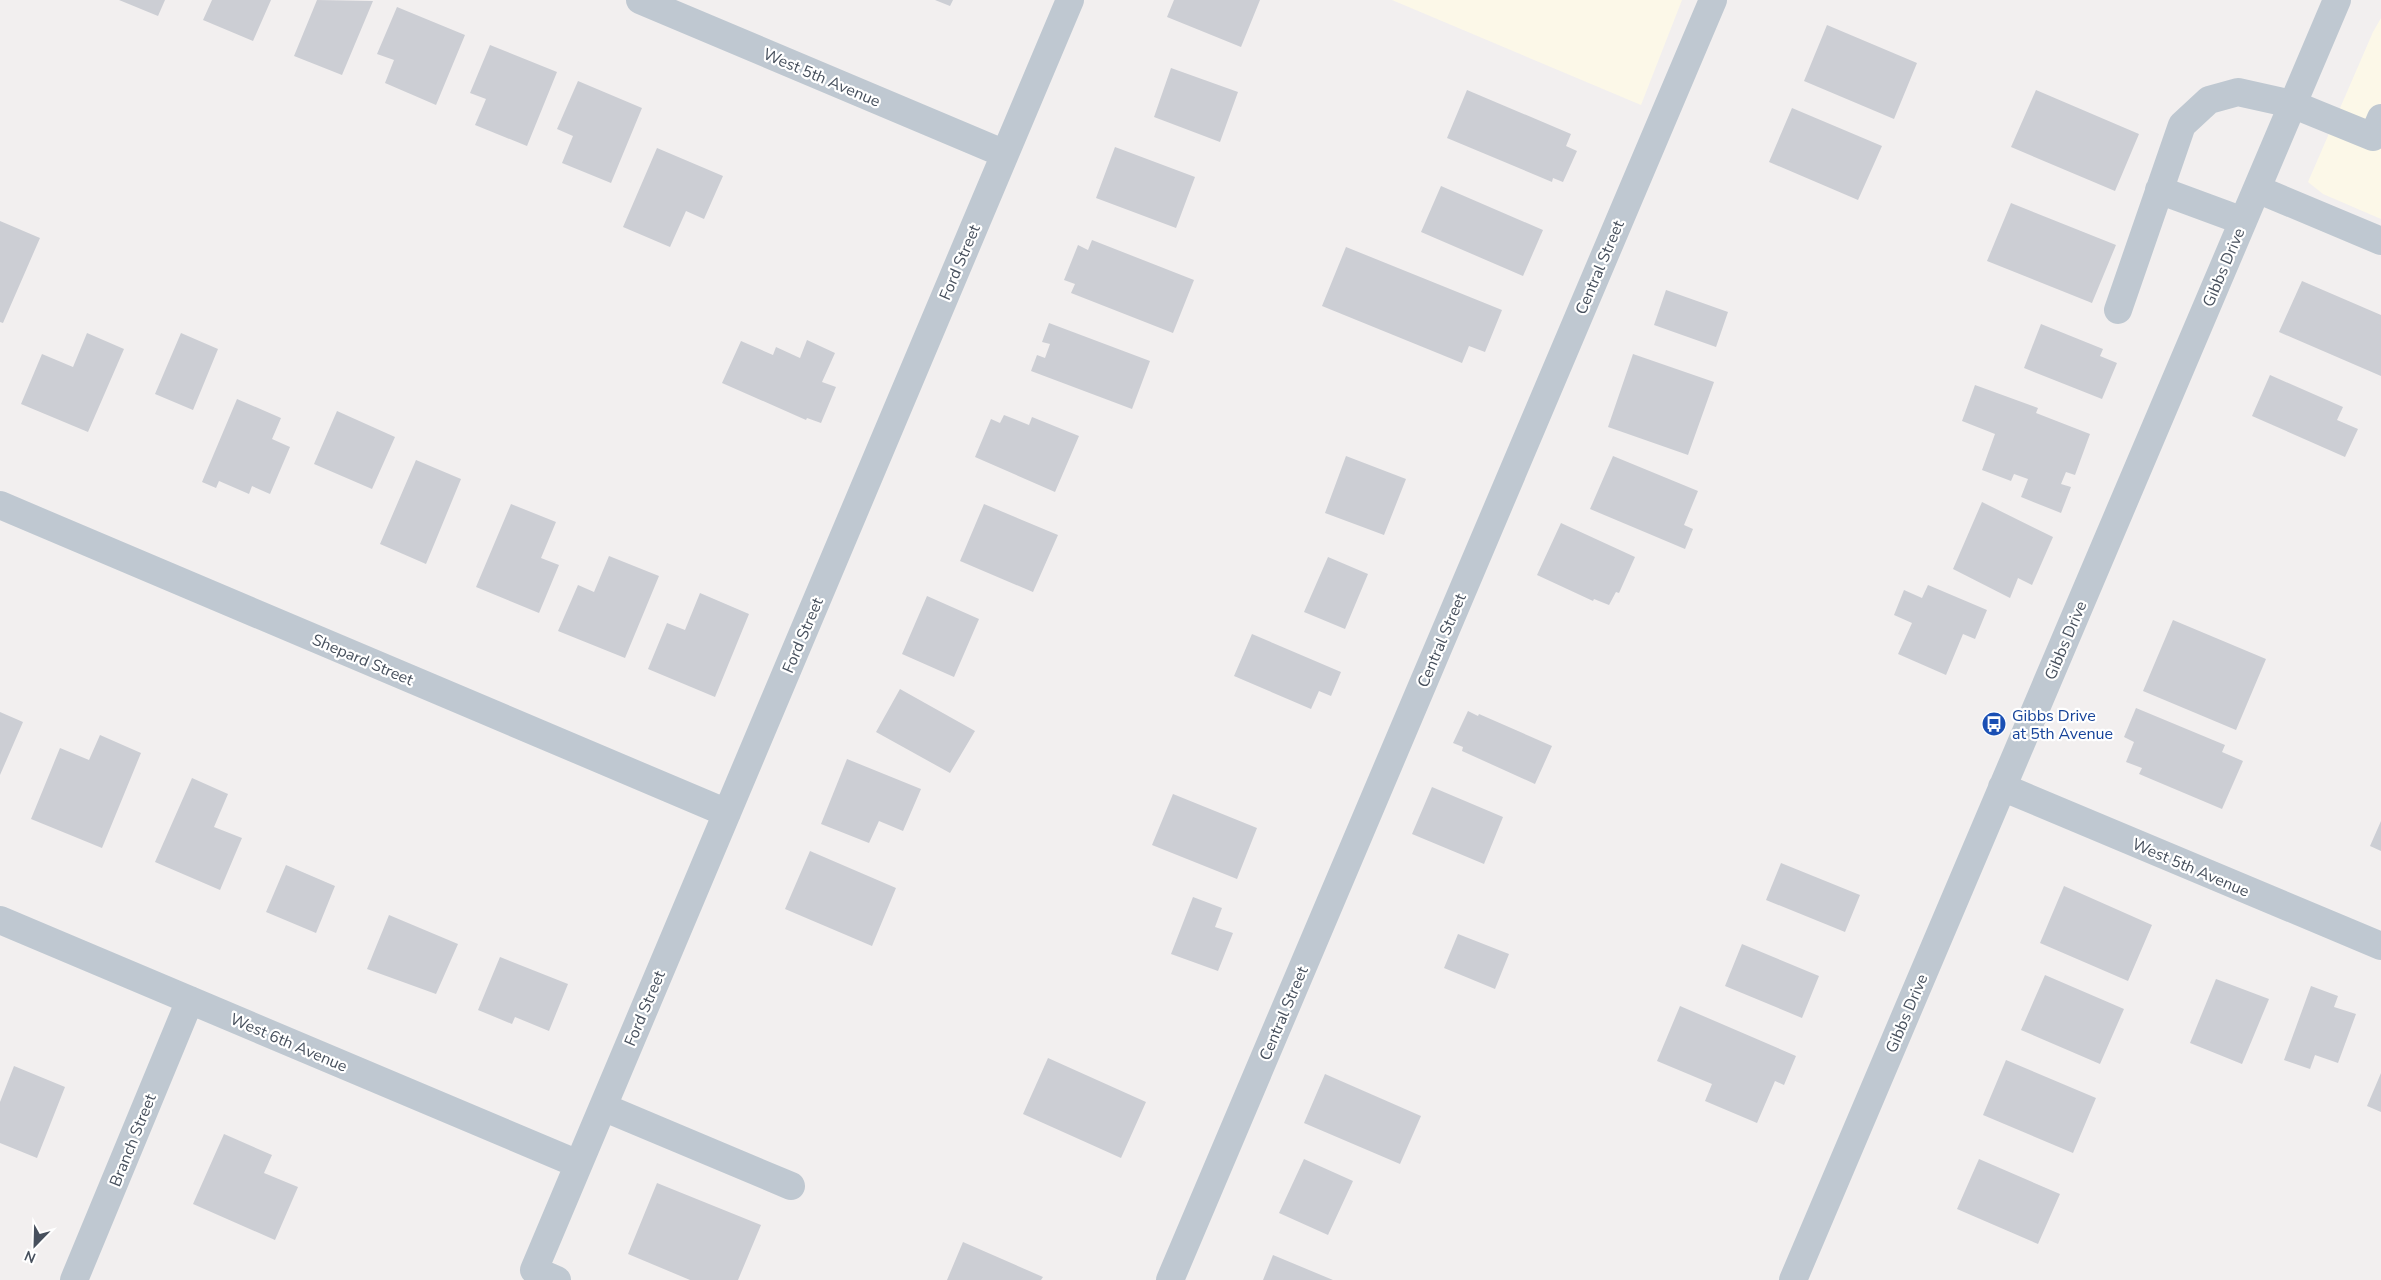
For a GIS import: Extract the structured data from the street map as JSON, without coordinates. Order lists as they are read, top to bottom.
{
  "streets": {
    "street": [
      "West 5th Avenue",
      "Ford Street",
      "Central Street",
      "Gibbs Drive",
      "Shepard Street",
      "West 6th Avenue",
      "Branch Street"
    ]
  },
  "crossings": [
    ["West 5th Avenue", "Ford Street"],
    ["West 5th Avenue", "Gibbs Drive"],
    ["Ford Street", "Shepard Street"],
    ["Ford Street", "West 6th Avenue"],
    ["West 6th Avenue", "Branch Street"]
  ],
  "places": {
    "bus stop": ["Gibbs Drive at 5th Avenue"]
  },
  "north": "bottom left"
}
